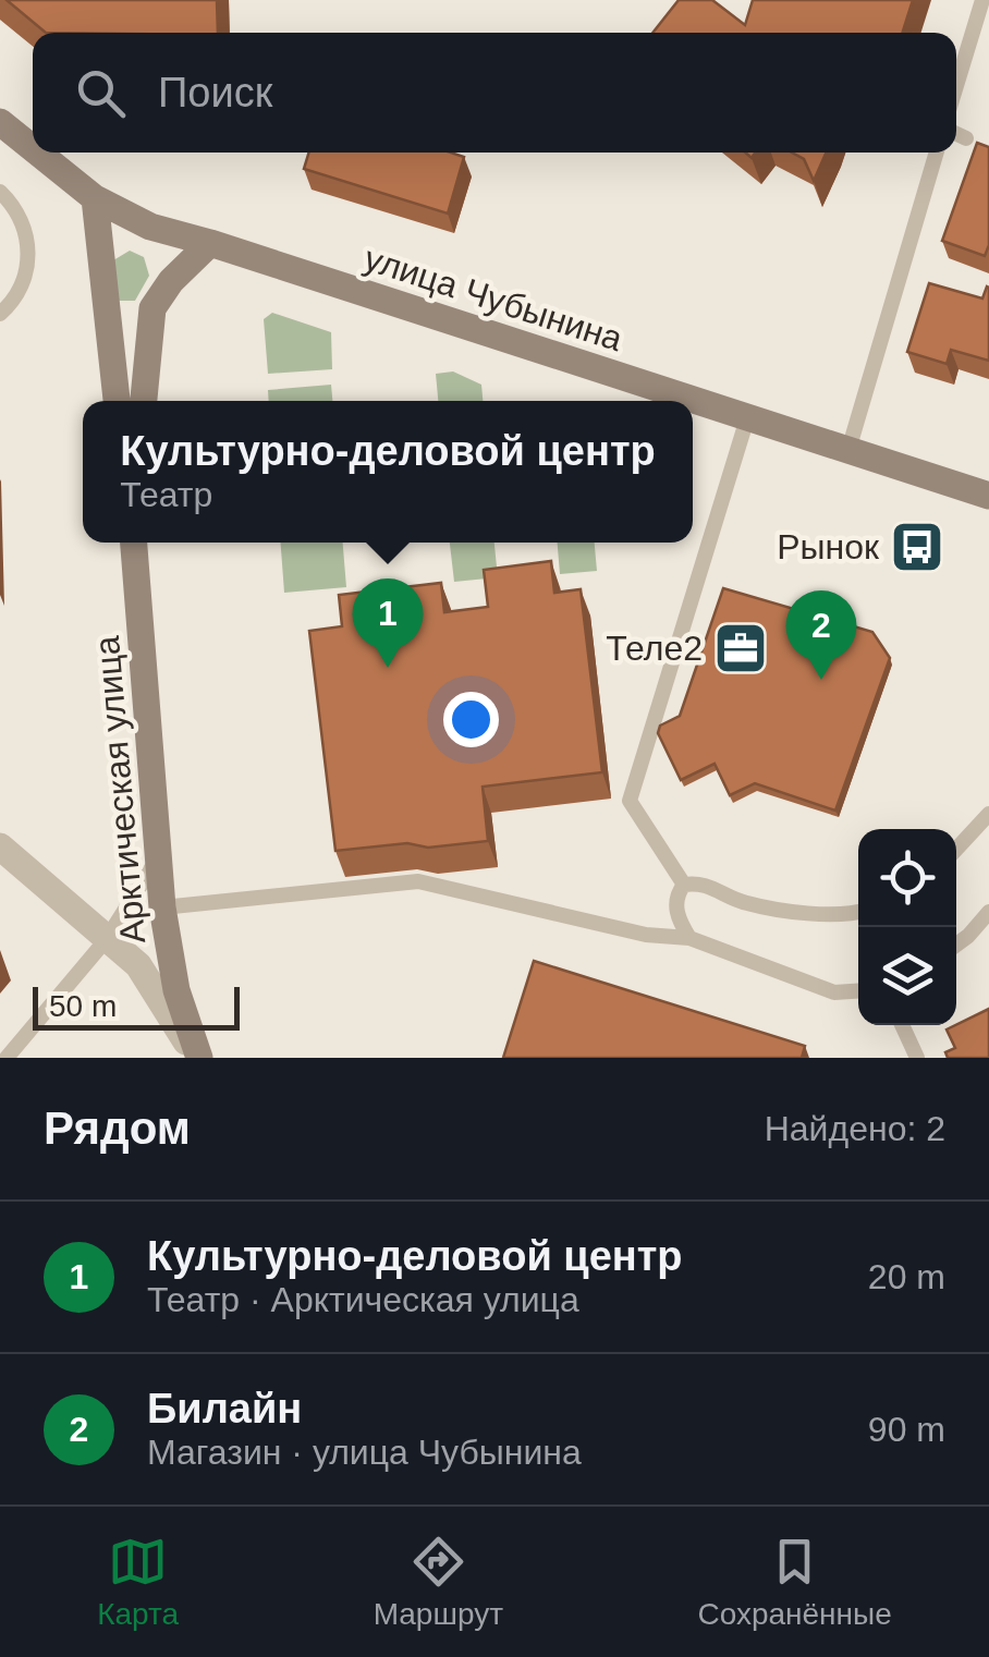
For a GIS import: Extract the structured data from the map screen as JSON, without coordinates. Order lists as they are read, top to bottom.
{
  "streets": {
    "main road": ["улица Чубынина", "Арктическая улица"]
  },
  "places": {
    "bus stop": ["Рынок"],
    "office": ["Теле2"]
  },
  "scale_bar": "50 m",
  "page": {
    "search": "Поиск",
    "popup": ["Культурно-деловой центр", "Театр"],
    "pins": ["1", "2"],
    "scale": "50 m",
    "heading": ["Рядом", "Найдено: 2"],
    "list": [
      {
        "mark": "1",
        "name": "Культурно-деловой центр",
        "note": "Театр · Арктическая улица",
        "value": "20 m"
      },
      {
        "mark": "2",
        "name": "Билайн",
        "note": "Магазин · улица Чубынина",
        "value": "90 m"
      }
    ],
    "nav": ["Карта", "Маршрут", "Сохранённые"]
  }
}
